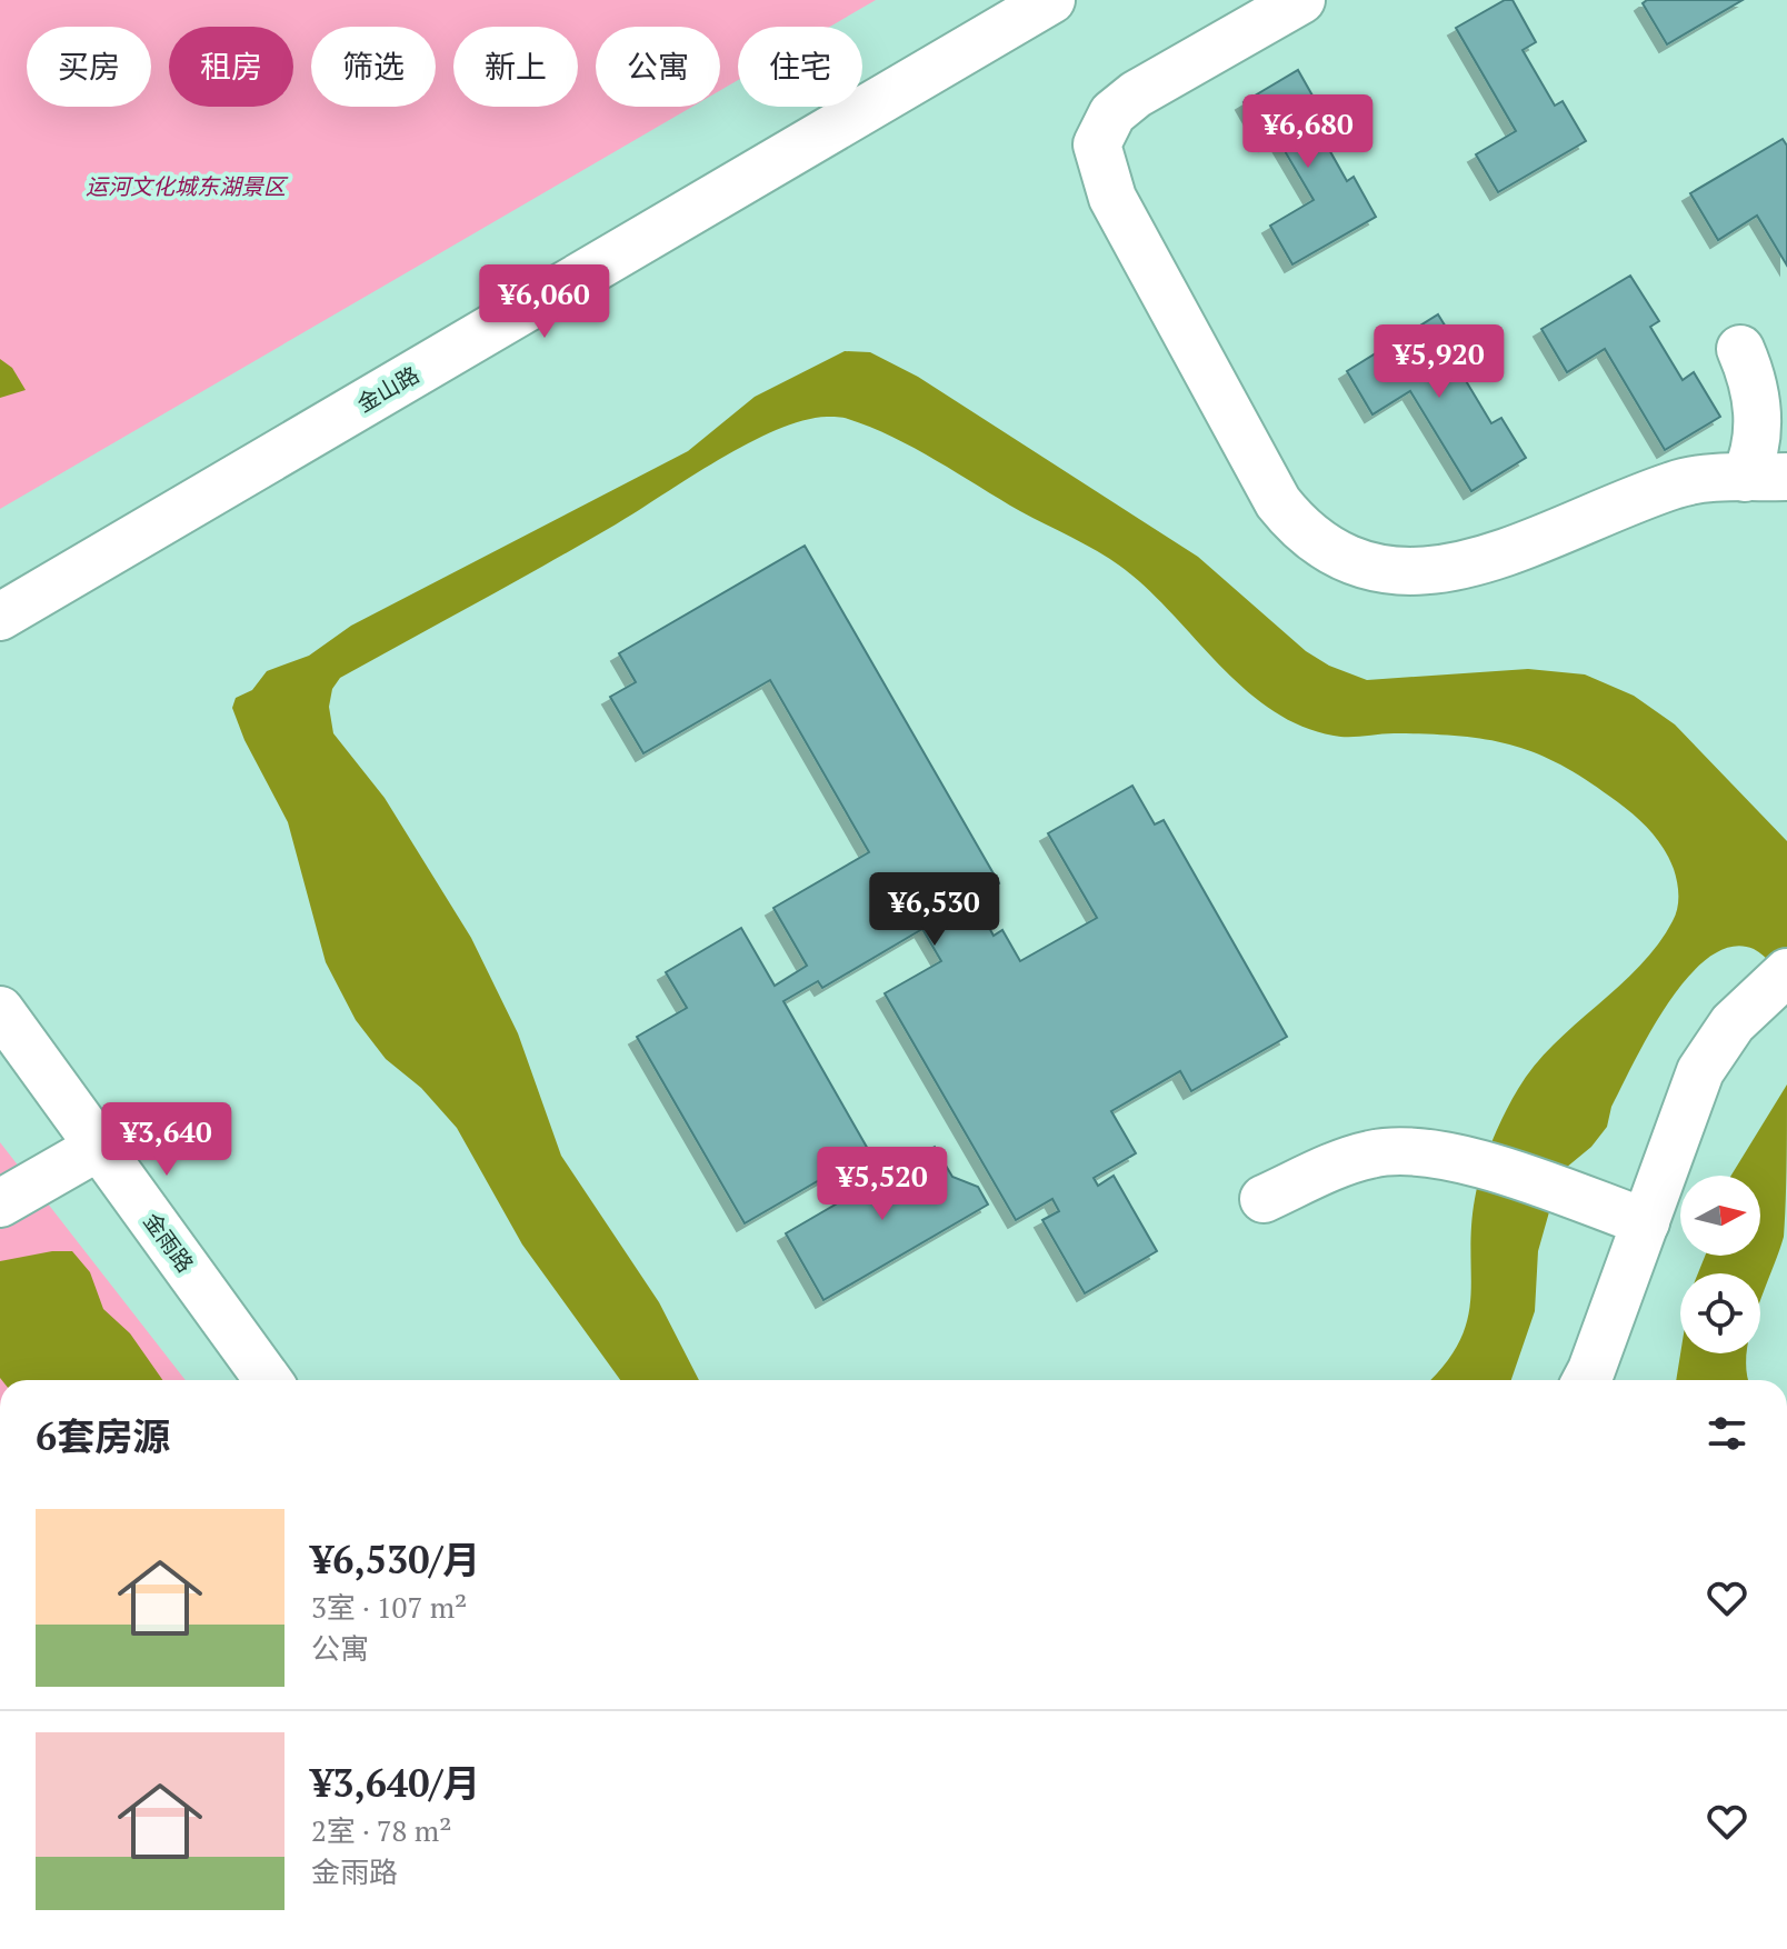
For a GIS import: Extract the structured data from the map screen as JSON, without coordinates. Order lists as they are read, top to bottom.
{
  "streets": {
    "street": ["金山路", "金雨路"]
  },
  "parks": ["运河文化城东湖景区"],
  "north": "right",
  "page": {
    "chip": [
      "买房",
      "租房",
      "筛选",
      "新上",
      "公寓",
      "住宅"
    ],
    "price": [
      "¥6,680",
      "¥6,060",
      "¥5,920",
      "¥6,530",
      "¥3,640",
      "¥5,520"
    ],
    "heading": "6套房源",
    "list": [
      {
        "name": "¥6,530/月",
        "note": "3室 · 107 m² · 公寓"
      },
      {
        "name": "¥3,640/月",
        "note": "2室 · 78 m² · 金雨路"
      }
    ]
  }
}
